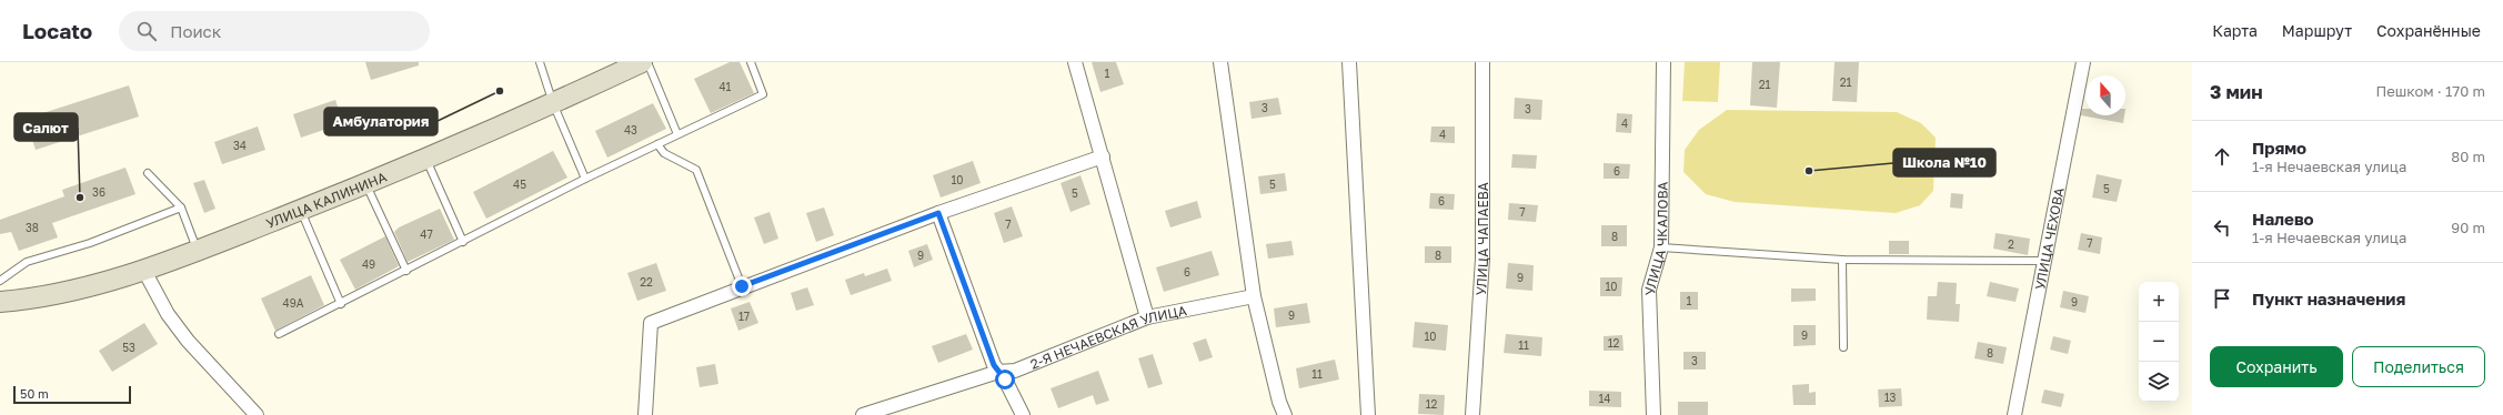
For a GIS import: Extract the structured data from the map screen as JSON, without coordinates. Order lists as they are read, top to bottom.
{
  "streets": {
    "main road": ["УЛИЦА КАЛИНИНА"],
    "street": [
      "УЛИЦА ЧАПАЕВА",
      "УЛИЦА ЧКАЛОВА",
      "УЛИЦА ЧЕХОВА",
      "2-Я НЕЧАЕВСКАЯ УЛИЦА"
    ]
  },
  "places": ["Амбулатория", "Школа №10", "Салют"],
  "house_numbers": [
    "1",
    "21",
    "21",
    "41",
    "3",
    "3",
    "4",
    "43",
    "4",
    "34",
    "6",
    "10",
    "45",
    "5",
    "5",
    "36",
    "5",
    "6",
    "7",
    "7",
    "38",
    "47",
    "8",
    "7",
    "2",
    "9",
    "8",
    "49",
    "6",
    "9",
    "22",
    "10",
    "1",
    "9",
    "49А",
    "9",
    "17",
    "9",
    "10",
    "12",
    "11",
    "53",
    "8",
    "3",
    "11",
    "13",
    "14",
    "12"
  ],
  "scale_bar": "50 m",
  "north": "top",
  "page": {
    "header": "Locato",
    "search": "Поиск",
    "nav": ["Карта", "Маршрут", "Сохранённые"],
    "heading": ["3 мин", "Пешком · 170 m"],
    "list": [
      ["Прямо", "1-я Нечаевская улица", "80 m"],
      ["Налево", "1-я Нечаевская улица", "90 m"],
      "Пункт назначения"
    ],
    "map_buttons": ["+", "−"],
    "buttons": ["Сохранить", "Поделиться"],
    "scale": "50 m"
  }
}
